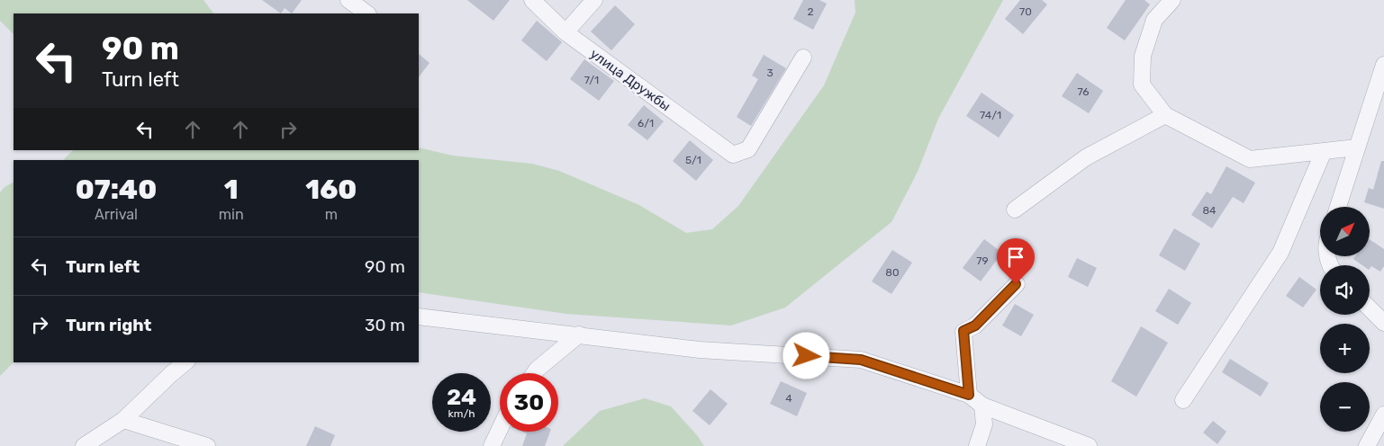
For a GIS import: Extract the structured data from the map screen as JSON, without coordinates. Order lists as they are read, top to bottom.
{
  "streets": {
    "street": ["улица Дружбы"]
  },
  "house_numbers": [
    "2",
    "70",
    "3",
    "7/1",
    "76",
    "74/1",
    "6/1",
    "5/1",
    "84",
    "79",
    "80",
    "4"
  ],
  "north": "top right",
  "page": {
    "turn": ["90 m", "Turn left"],
    "eta": [
      "07:40",
      "Arrival",
      "1",
      "min",
      "160",
      "m"
    ],
    "map_buttons": ["+", "−"],
    "list": [
      {
        "name": "Turn left",
        "value": "90 m"
      },
      {
        "name": "Turn right",
        "value": "30 m"
      }
    ],
    "speed": "24 km/h",
    "limit": "30"
  }
}
